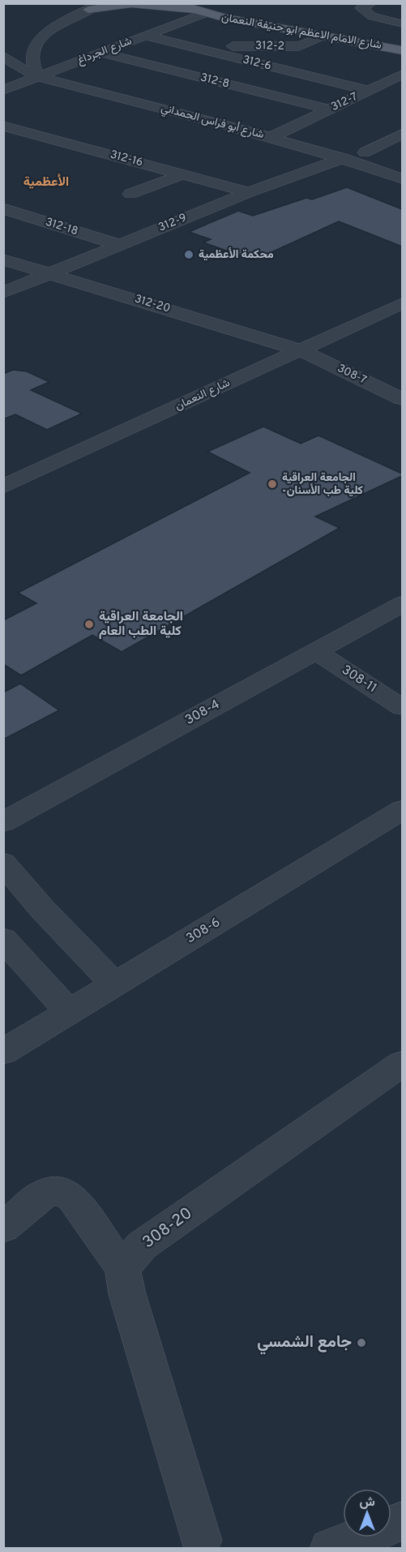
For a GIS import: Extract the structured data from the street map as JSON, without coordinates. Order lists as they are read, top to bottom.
{
  "streets": {
    "main road": ["شارع الامام الاعظم ابو حنيفة النعمان"],
    "street": [
      "312-2",
      "شارع الجرداغ",
      "312-6",
      "312-8",
      "312-7",
      "شارع أبو فراس الحمداني",
      "312-16",
      "312-9",
      "312-18",
      "312-20",
      "308-7",
      "شارع النعمان",
      "308-11",
      "308-4",
      "308-6",
      "308-20"
    ]
  },
  "crossings": [
    ["شارع الامام الاعظم ابو حنيفة النعمان", "312-2"],
    ["شارع الامام الاعظم ابو حنيفة النعمان", "شارع الجرداغ"],
    ["312-2", "312-6"],
    ["شارع الجرداغ", "312-6"],
    ["شارع الجرداغ", "312-8"],
    ["شارع الجرداغ", "شارع أبو فراس الحمداني"],
    ["312-6", "312-7"],
    ["312-8", "312-7"],
    ["312-7", "شارع أبو فراس الحمداني"],
    ["شارع أبو فراس الحمداني", "312-9"],
    ["312-16", "312-9"],
    ["312-9", "312-18"],
    ["312-9", "312-20"],
    ["312-20", "308-7"],
    ["312-20", "شارع النعمان"],
    ["308-7", "شارع النعمان"],
    ["308-11", "308-4"]
  ],
  "districts": ["الأعظمية"],
  "places": [
    "محكمة الأعظمية",
    "الجامعة العراقية -كلية طب الأسنان",
    "الجامعة العراقية كلية الطب العام",
    "جامع الشمسي"
  ],
  "north": "top"
}
